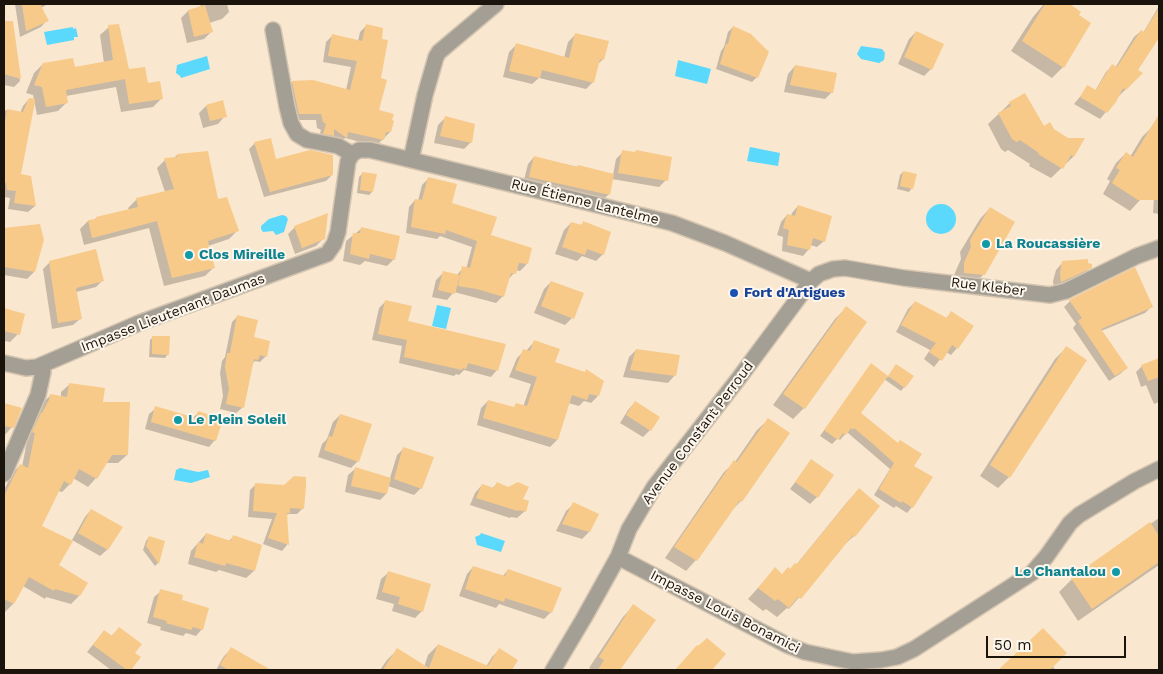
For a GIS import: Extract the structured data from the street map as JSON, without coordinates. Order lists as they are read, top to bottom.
{
  "streets": {
    "street": [
      "Rue Étienne Lantelme",
      "Rue Kleber",
      "Impasse Lieutenant Daumas",
      "Avenue Constant Perroud",
      "Impasse Louis Bonamici"
    ]
  },
  "crossings": [
    ["Rue Étienne Lantelme", "Rue Kleber"],
    ["Rue Étienne Lantelme", "Impasse Lieutenant Daumas"],
    ["Rue Étienne Lantelme", "Avenue Constant Perroud"],
    ["Rue Kleber", "Avenue Constant Perroud"],
    ["Avenue Constant Perroud", "Impasse Louis Bonamici"]
  ],
  "places": [
    "La Roucassière",
    "Clos Mireille",
    "Fort d'Artigues",
    "Le Plein Soleil",
    "Le Chantalou"
  ],
  "scale_bar": "50 m"
}
